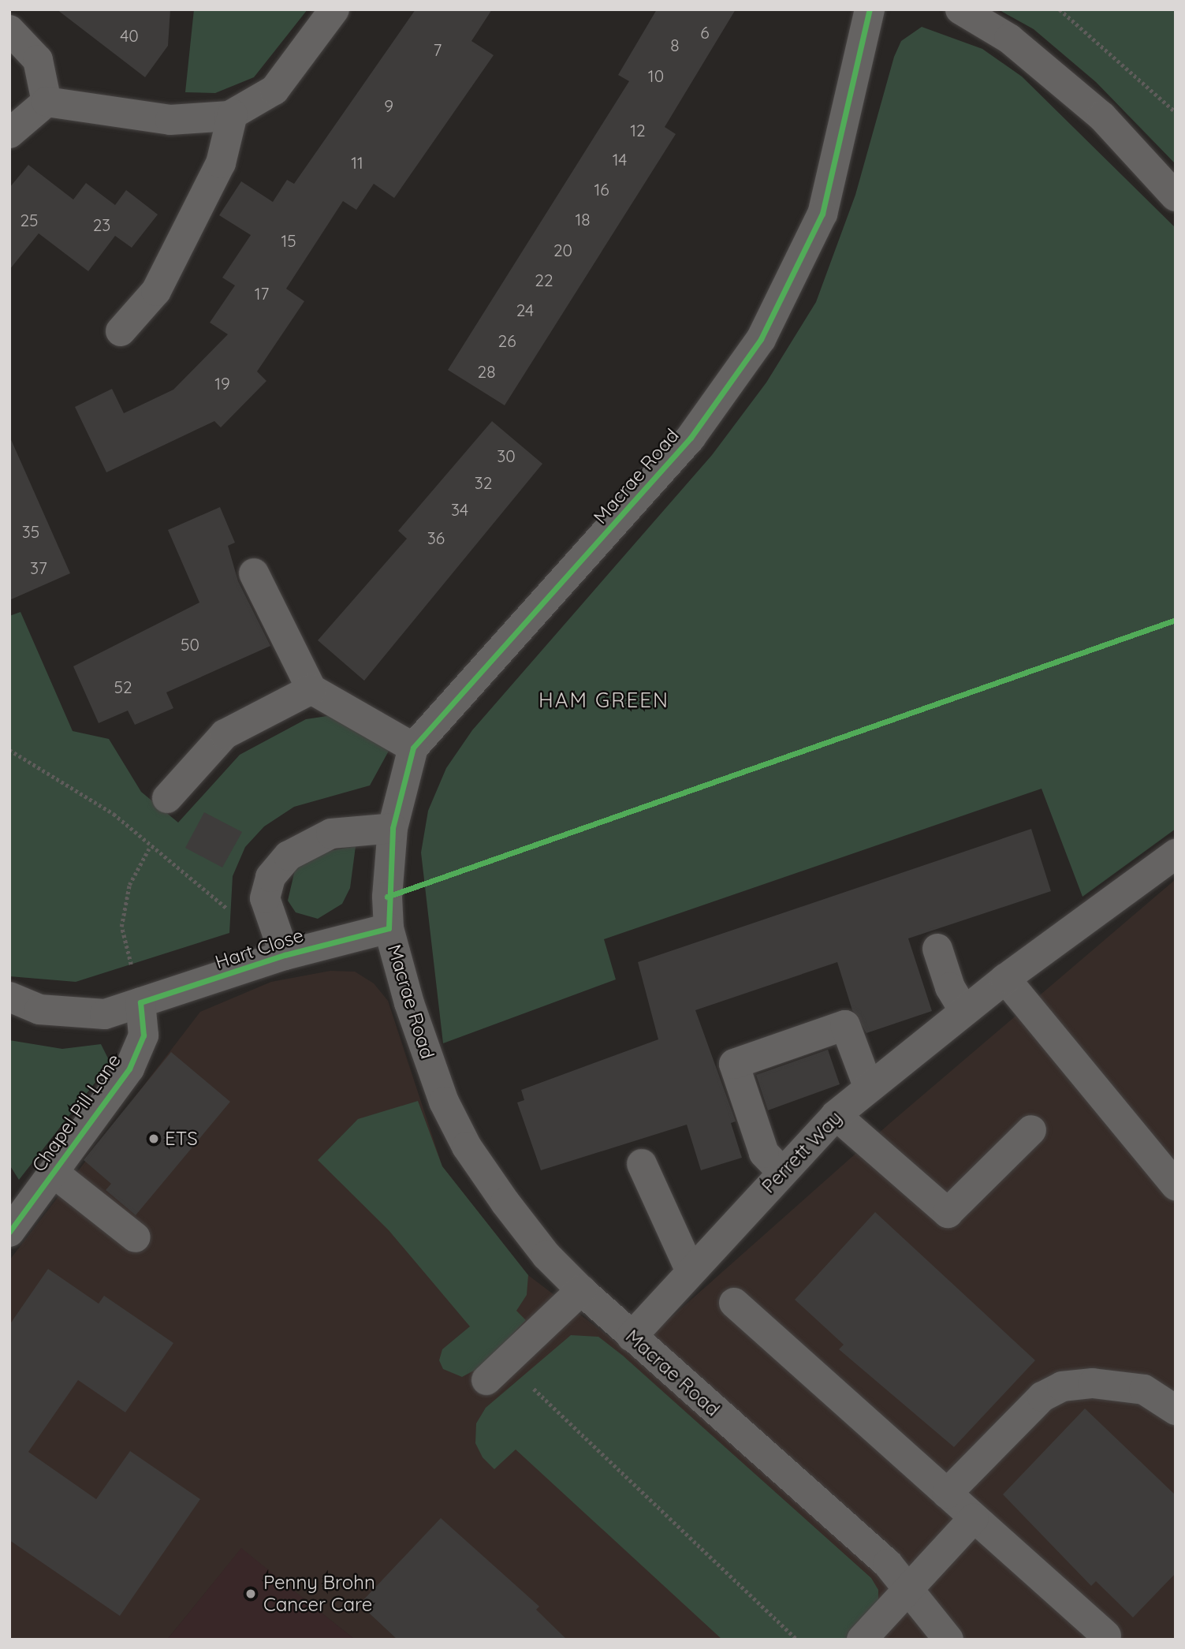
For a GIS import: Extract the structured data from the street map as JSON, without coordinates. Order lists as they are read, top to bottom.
{
  "streets": {
    "street": [
      "Macrae Road",
      "Hart Close",
      "Chapel Pill Lane",
      "Perrett Way"
    ]
  },
  "crossings": [
    ["Macrae Road", "Hart Close"],
    ["Macrae Road", "Perrett Way"],
    ["Hart Close", "Chapel Pill Lane"]
  ],
  "districts": ["HAM GREEN"],
  "places": ["ETS", "Penny Brohn Cancer Care"],
  "house_numbers": [
    "6",
    "40",
    "8",
    "7",
    "10",
    "9",
    "12",
    "14",
    "11",
    "16",
    "18",
    "25",
    "23",
    "15",
    "20",
    "22",
    "17",
    "24",
    "26",
    "28",
    "19",
    "30",
    "32",
    "34",
    "35",
    "36",
    "37",
    "50",
    "52"
  ]
}
